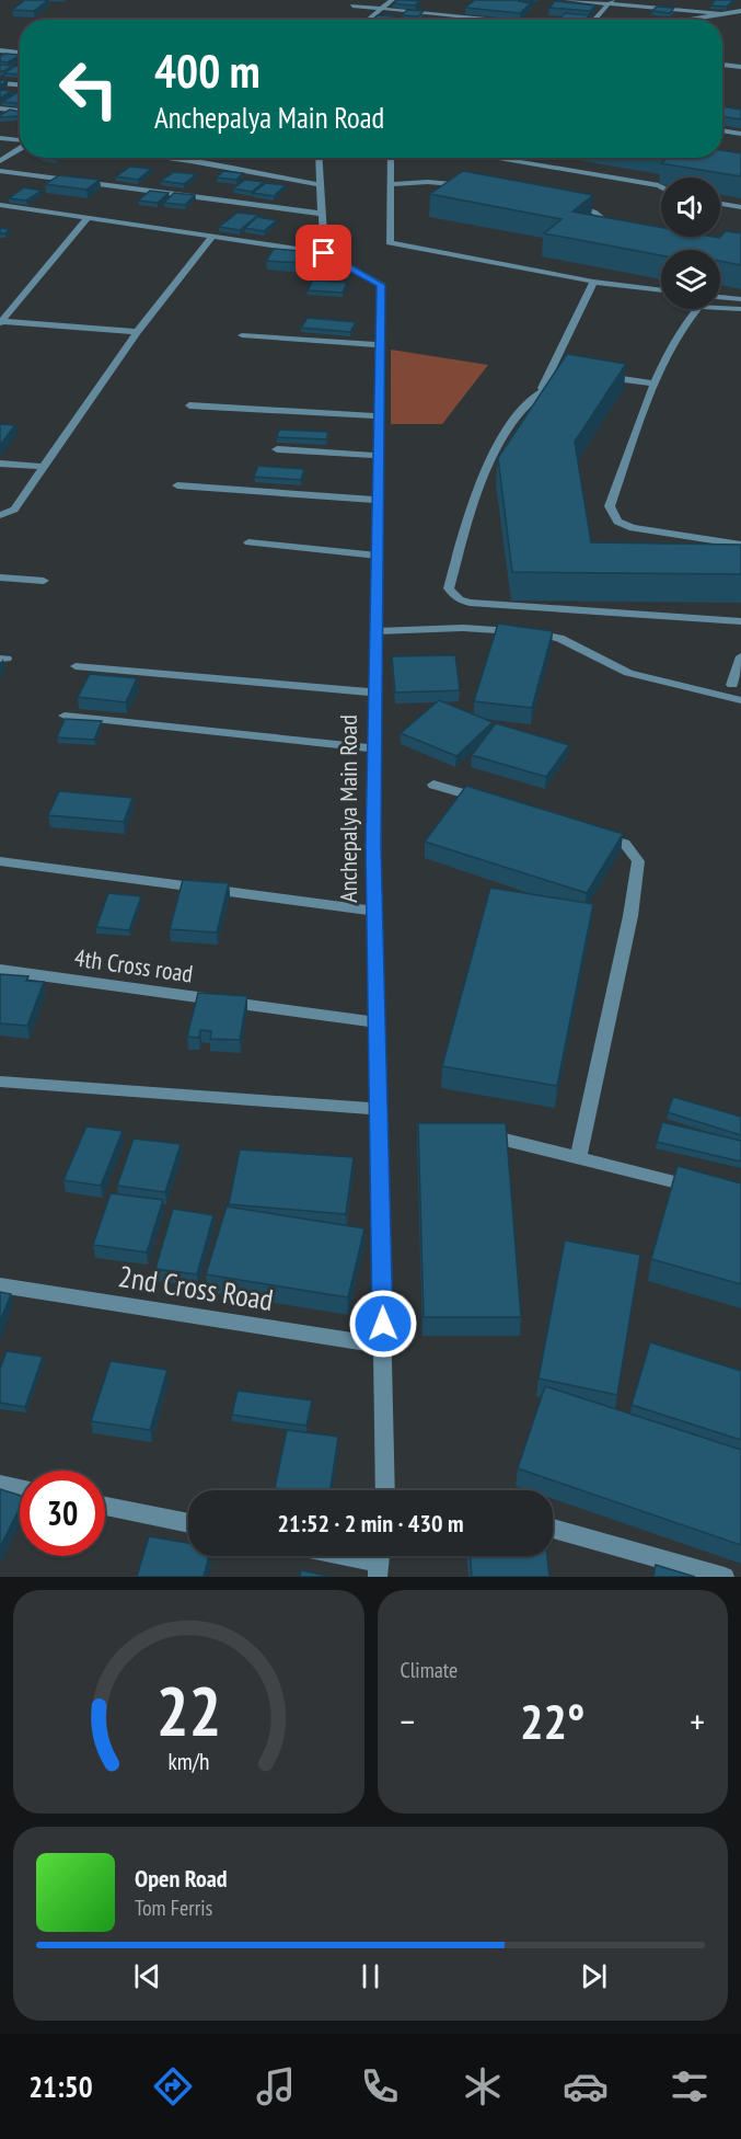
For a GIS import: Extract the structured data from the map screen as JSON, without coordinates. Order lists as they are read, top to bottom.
{
  "streets": {
    "street": ["Anchepalya Main Road", "4th Cross road", "2nd Cross Road"]
  },
  "crossings": [
    ["Anchepalya Main Road", "4th Cross road"],
    ["Anchepalya Main Road", "2nd Cross Road"]
  ],
  "page": {
    "turn": ["400 m", "Anchepalya Main Road"],
    "limit": "30",
    "trip": "21:52 · 2 min · 430 m",
    "tile": "Climate",
    "heat": ["−", "22°", "+"],
    "song": ["Open Road", "Tom Ferris"],
    "tabs": "21:50",
    "gauge": ["22", "km/h"]
  }
}
